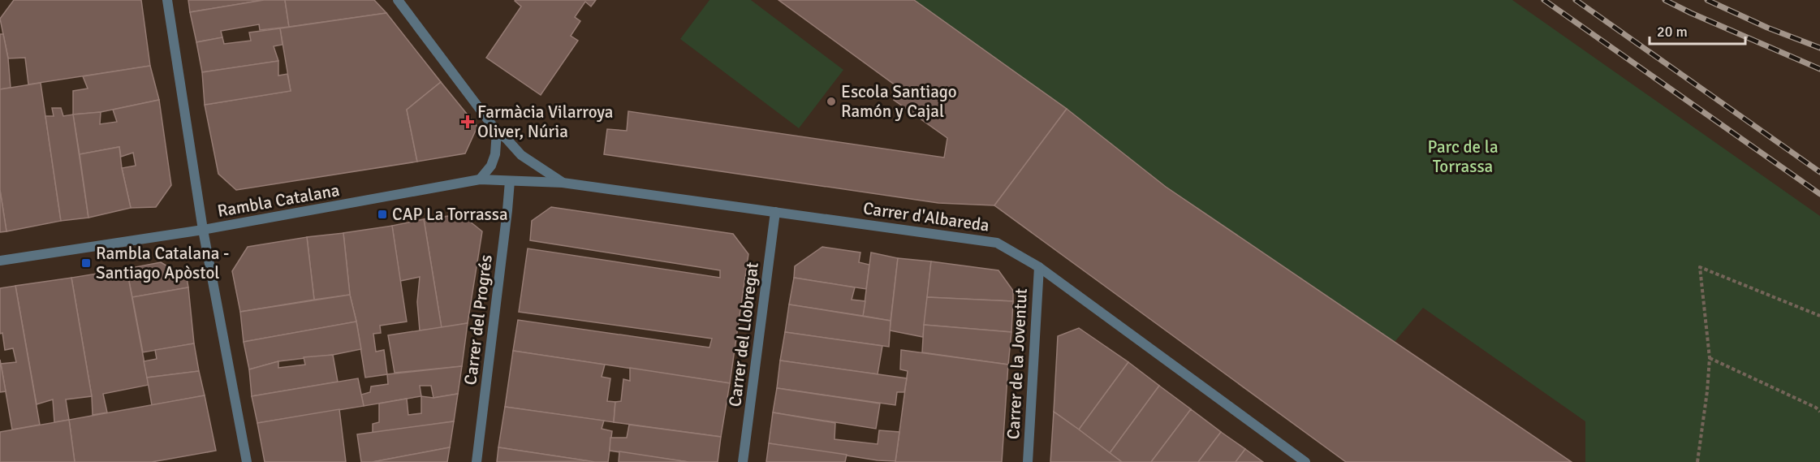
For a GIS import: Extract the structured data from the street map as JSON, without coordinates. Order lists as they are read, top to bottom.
{
  "streets": {
    "street": [
      "Rambla Catalana",
      "Carrer d'Albareda",
      "Carrer del Progrés",
      "Carrer del Llobregat",
      "Carrer de la Joventut"
    ]
  },
  "crossings": [
    ["Rambla Catalana", "Carrer d'Albareda"],
    ["Rambla Catalana", "Carrer del Progrés"],
    ["Carrer d'Albareda", "Carrer del Llobregat"],
    ["Carrer d'Albareda", "Carrer de la Joventut"]
  ],
  "parks": ["Parc de la Torrassa"],
  "places": {
    "other": ["Escola Santiago Ramón y Cajal"],
    "health": ["Farmàcia Vilarroya Oliver, Núria"],
    "transit": ["CAP La Torrassa", "Rambla Catalana - Santiago Apòstol"]
  },
  "scale_bar": "20 m"
}
